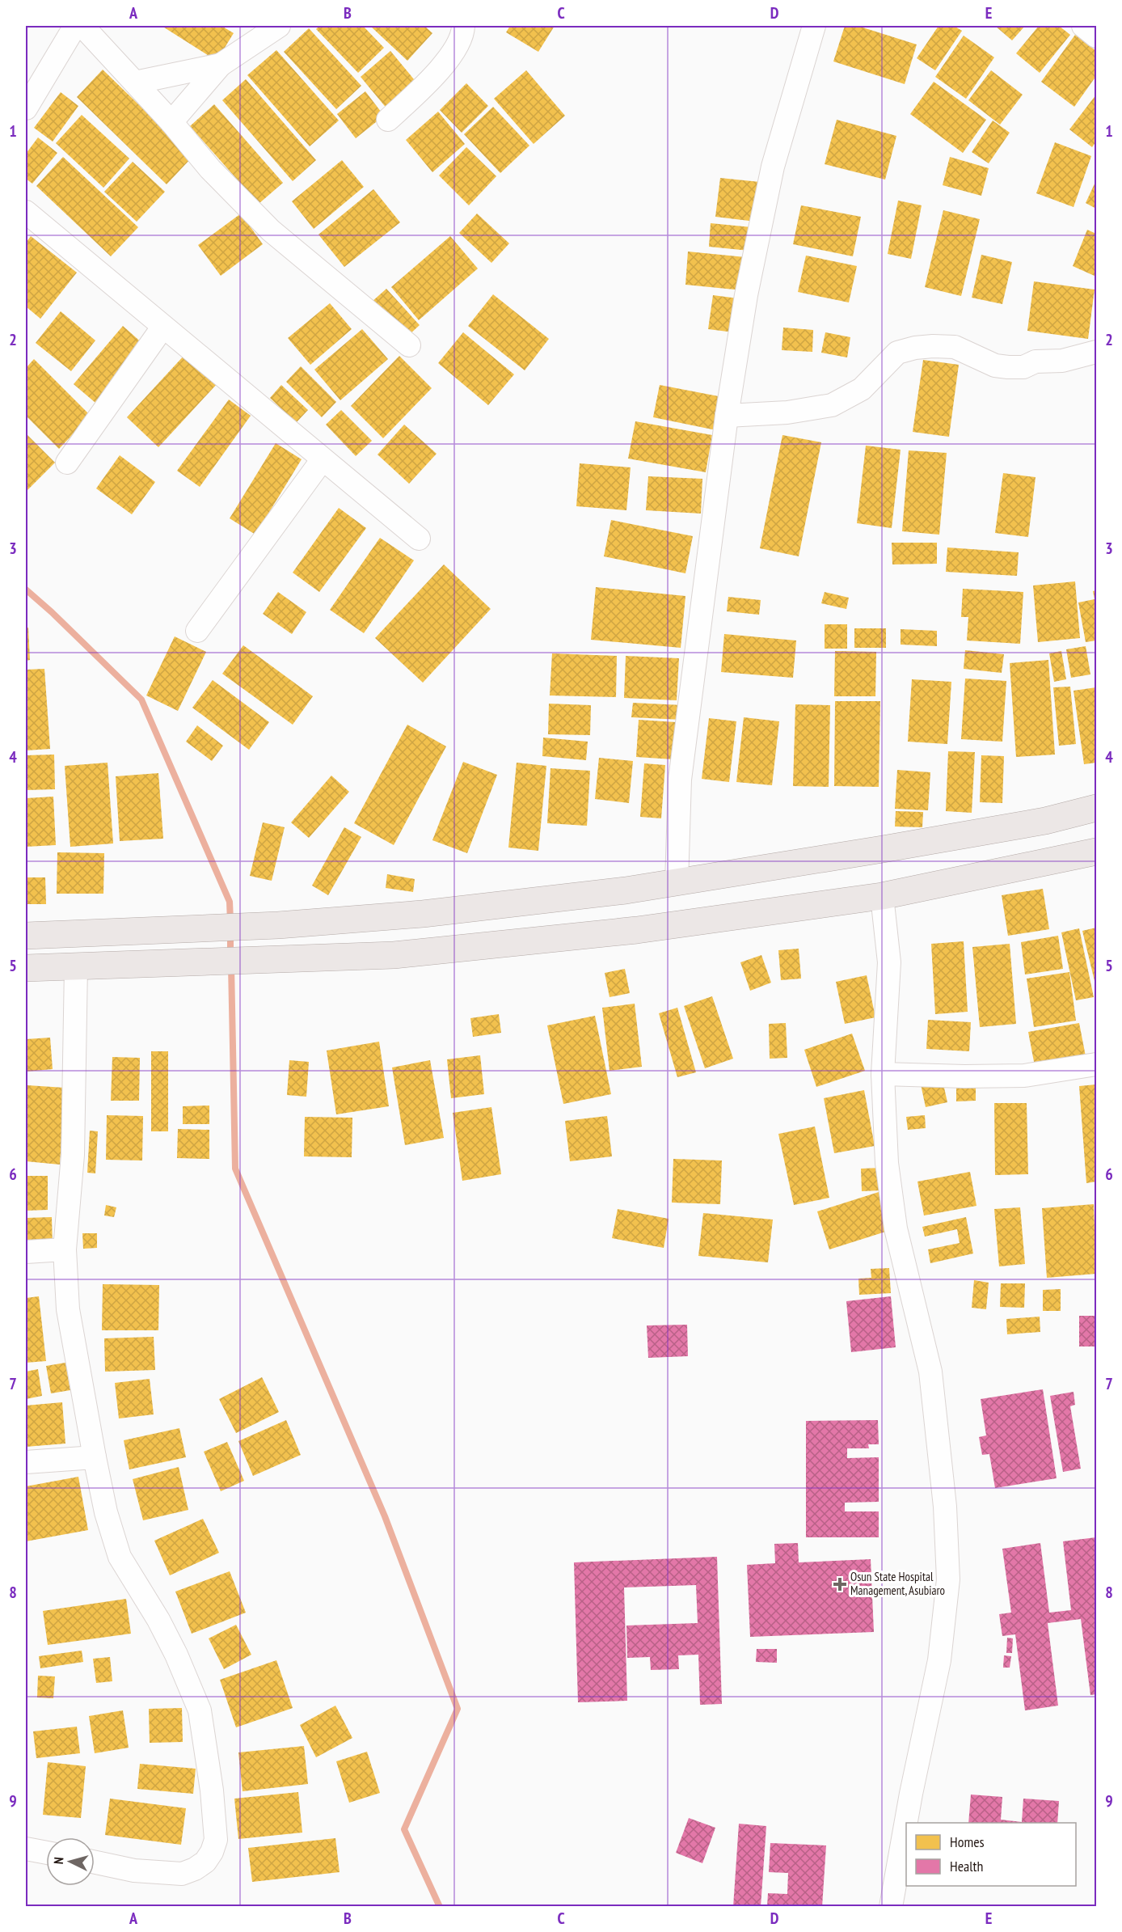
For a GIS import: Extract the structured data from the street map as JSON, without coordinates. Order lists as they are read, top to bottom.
{
  "places": {
    "health": ["Osun State Hospital Management, Asubiaro"]
  },
  "legend": ["Homes", "Health"],
  "north": "left",
  "grid": {
    "columns": [
      "A",
      "B",
      "C",
      "D",
      "E"
    ],
    "rows": [
      "1",
      "2",
      "3",
      "4",
      "5",
      "6",
      "7",
      "8",
      "9"
    ]
  }
}
